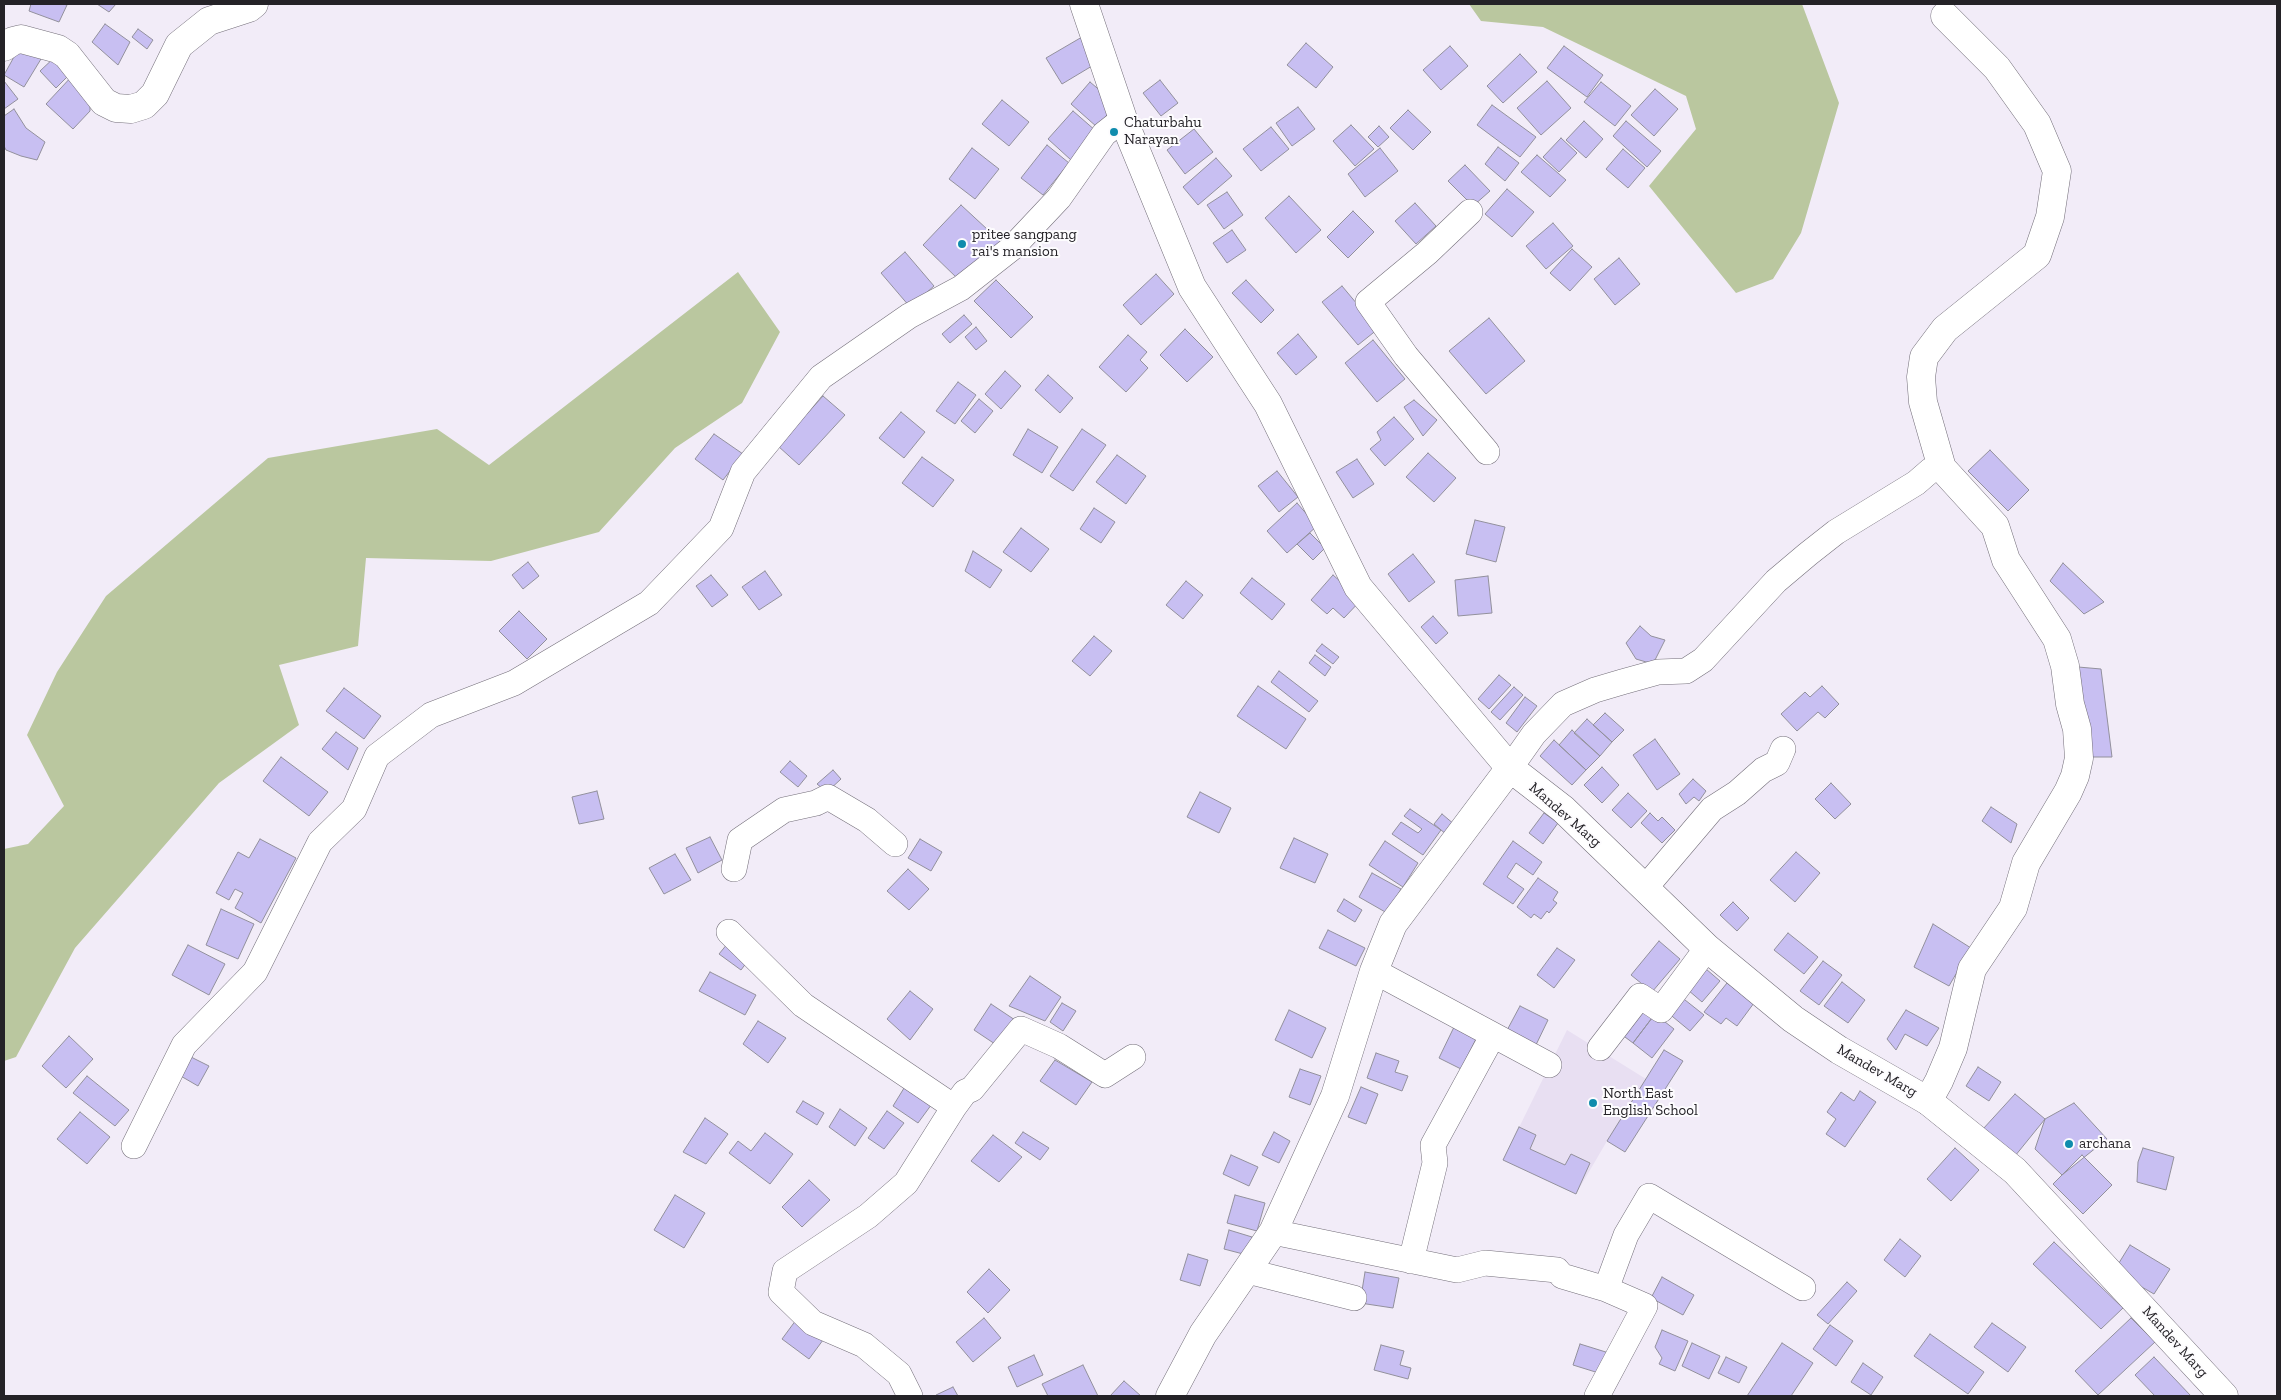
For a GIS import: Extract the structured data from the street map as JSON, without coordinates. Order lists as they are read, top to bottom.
{
  "streets": {
    "main road": ["Mandev Marg"]
  },
  "places": [
    "Chaturbahu Narayan",
    "pritee sangpang rai's mansion",
    "North East English School",
    "archana"
  ]
}
